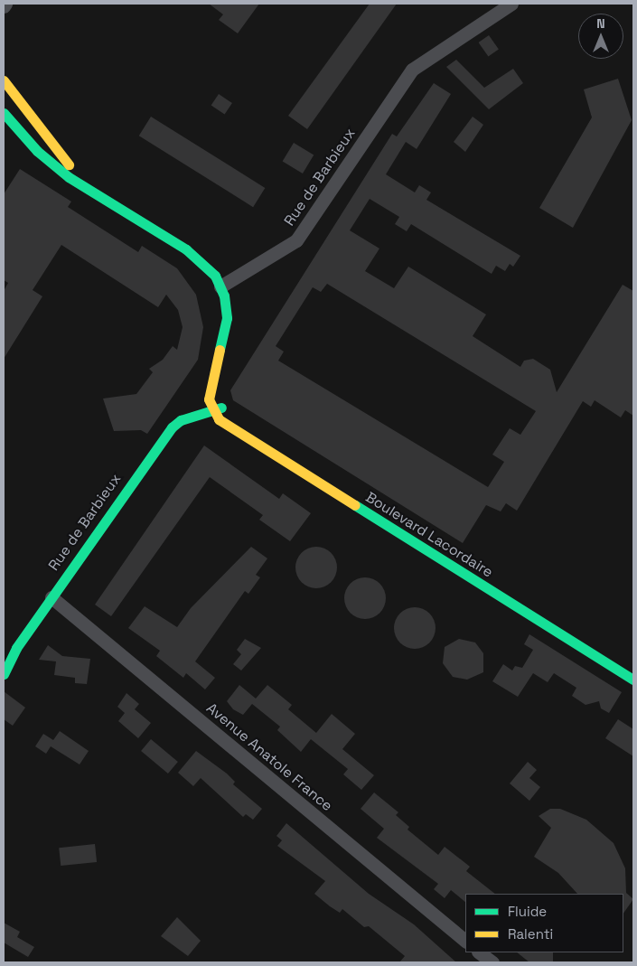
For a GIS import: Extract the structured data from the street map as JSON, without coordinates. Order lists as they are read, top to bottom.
{
  "streets": {
    "street": ["Rue de Barbieux", "Boulevard Lacordaire", "Avenue Anatole France"]
  },
  "crossings": [
    ["Rue de Barbieux", "Boulevard Lacordaire"],
    ["Rue de Barbieux", "Avenue Anatole France"]
  ],
  "legend": ["Fluide", "Ralenti"],
  "north": "top"
}
